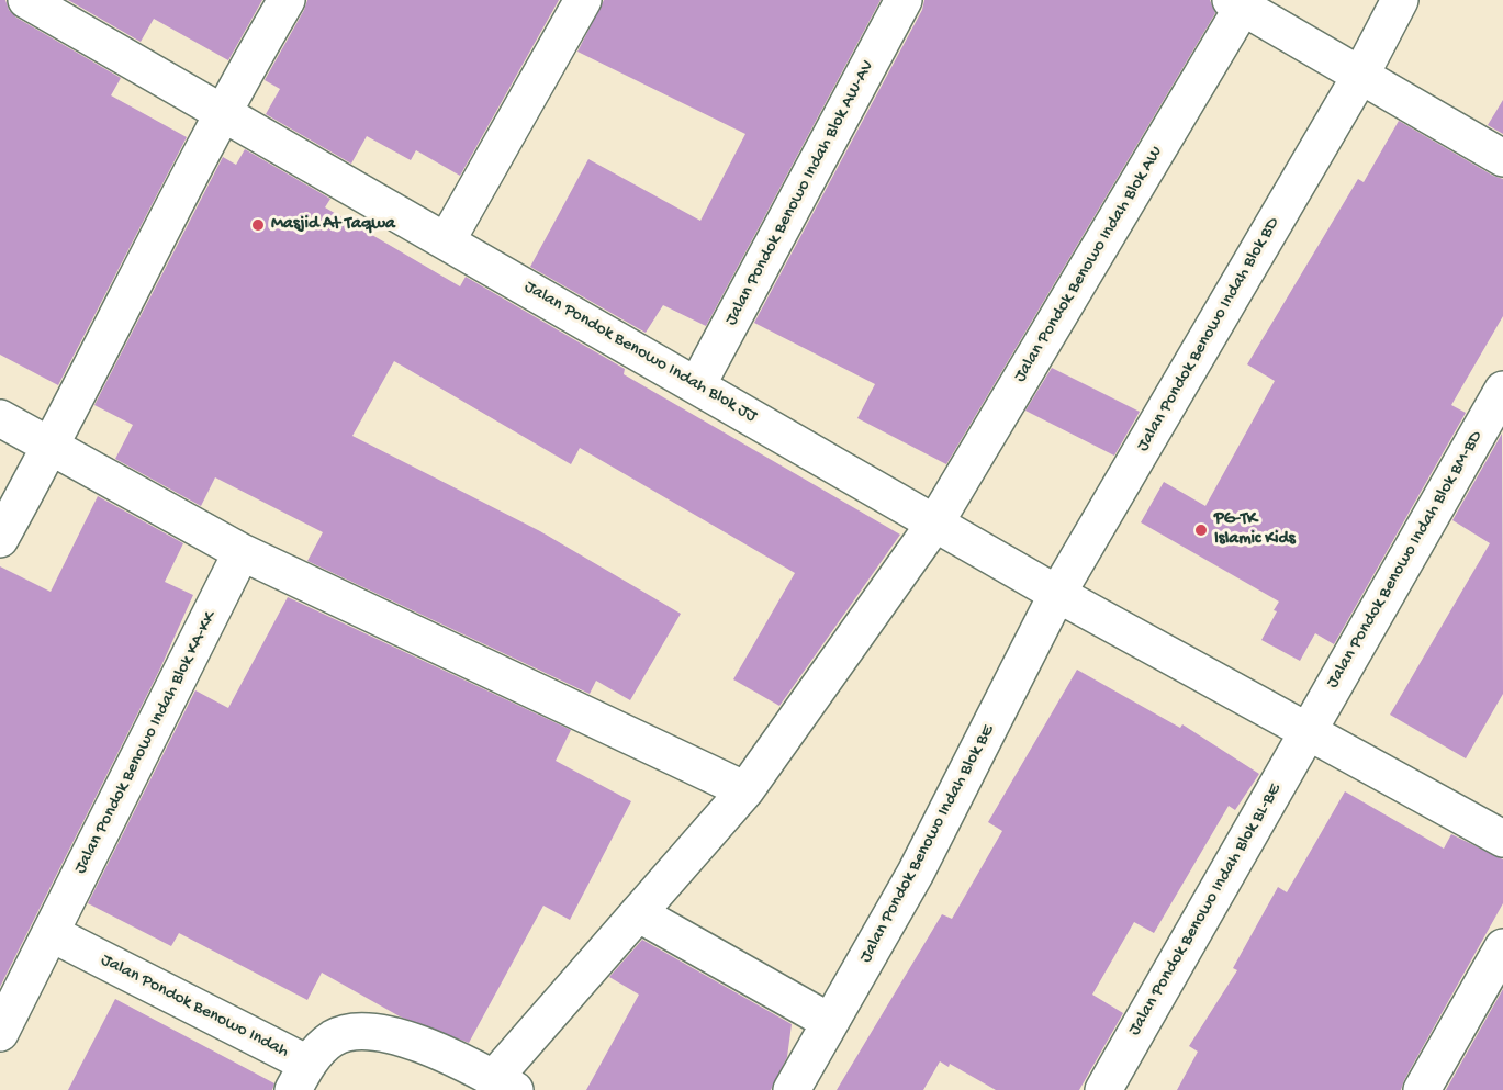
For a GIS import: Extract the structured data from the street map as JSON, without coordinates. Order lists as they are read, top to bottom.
{
  "streets": {
    "street": [
      "Jalan Pondok Benowo Indah Blok AW-AV",
      "Jalan Pondok Benowo Indah Blok AW",
      "Jalan Pondok Benowo Indah Blok BD",
      "Jalan Pondok Benowo Indah Blok JJ",
      "Jalan Pondok Benowo Indah Blok BM-BD",
      "Jalan Pondok Benowo Indah Blok KA-KK",
      "Jalan Pondok Benowo Indah Blok BE",
      "Jalan Pondok Benowo Indah Blok BL-BE",
      "Jalan Pondok Benowo Indah"
    ]
  },
  "crossings": [
    ["Jalan Pondok Benowo Indah Blok AW-AV", "Jalan Pondok Benowo Indah Blok JJ"],
    ["Jalan Pondok Benowo Indah Blok AW", "Jalan Pondok Benowo Indah Blok JJ"],
    ["Jalan Pondok Benowo Indah Blok AW", "Jalan Pondok Benowo Indah"],
    ["Jalan Pondok Benowo Indah Blok BD", "Jalan Pondok Benowo Indah Blok JJ"],
    ["Jalan Pondok Benowo Indah Blok BD", "Jalan Pondok Benowo Indah Blok BE"],
    ["Jalan Pondok Benowo Indah Blok JJ", "Jalan Pondok Benowo Indah Blok BM-BD"],
    ["Jalan Pondok Benowo Indah Blok JJ", "Jalan Pondok Benowo Indah Blok BE"],
    ["Jalan Pondok Benowo Indah Blok JJ", "Jalan Pondok Benowo Indah Blok BL-BE"],
    ["Jalan Pondok Benowo Indah Blok BM-BD", "Jalan Pondok Benowo Indah Blok BL-BE"],
    ["Jalan Pondok Benowo Indah Blok KA-KK", "Jalan Pondok Benowo Indah"]
  ],
  "places": ["Masjid At Taqwa", "PG-TK Islamic Kids"]
}
